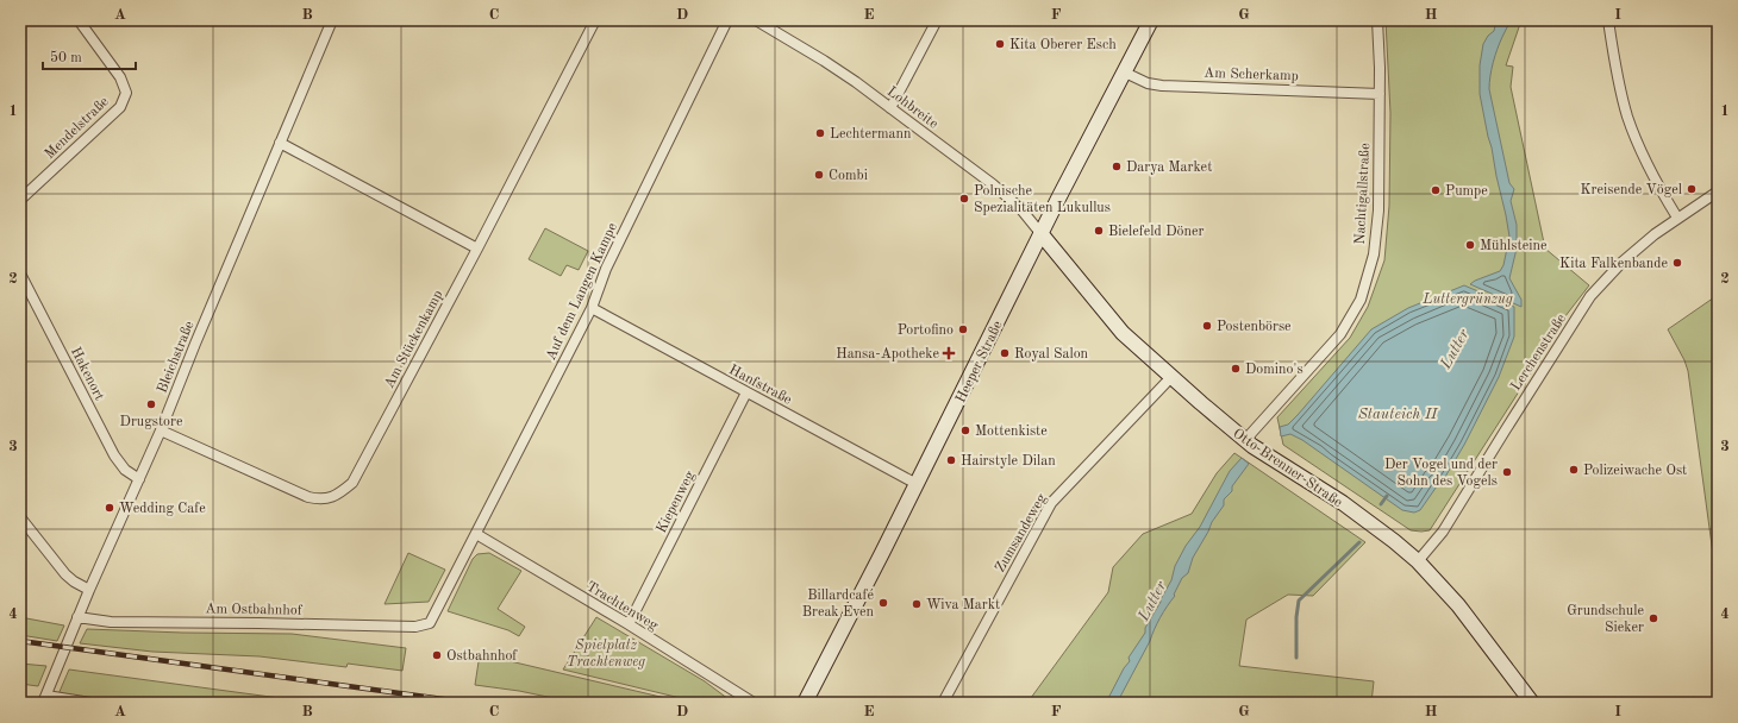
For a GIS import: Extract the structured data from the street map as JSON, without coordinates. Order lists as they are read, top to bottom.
{
  "streets": {
    "main road": ["Heeper Straße", "Otto-Brenner-Straße"],
    "street": [
      "Am Scherkamp",
      "Lohbreite",
      "Mendelstraße",
      "Nachtigallstraße",
      "Auf dem Langen Kampe",
      "Am Stückenkamp",
      "Lerchenstraße",
      "Bleichstraße",
      "Hakenort",
      "Hanfstraße",
      "Kiepenweg",
      "Zumsandeweg",
      "Trachtenweg",
      "Am Ostbahnhof"
    ]
  },
  "crossings": [
    ["Am Scherkamp", "Nachtigallstraße"],
    ["Am Scherkamp", "Heeper Straße"],
    ["Lohbreite", "Heeper Straße"],
    ["Lohbreite", "Otto-Brenner-Straße"],
    ["Nachtigallstraße", "Otto-Brenner-Straße"],
    ["Auf dem Langen Kampe", "Hanfstraße"],
    ["Auf dem Langen Kampe", "Trachtenweg"],
    ["Auf dem Langen Kampe", "Am Ostbahnhof"],
    ["Am Stückenkamp", "Bleichstraße"],
    ["Lerchenstraße", "Otto-Brenner-Straße"],
    ["Bleichstraße", "Hakenort"],
    ["Bleichstraße", "Am Ostbahnhof"],
    ["Heeper Straße", "Hanfstraße"],
    ["Heeper Straße", "Otto-Brenner-Straße"],
    ["Hanfstraße", "Kiepenweg"],
    ["Otto-Brenner-Straße", "Zumsandeweg"],
    ["Kiepenweg", "Trachtenweg"]
  ],
  "water": ["Lutter", "Stauteich II"],
  "parks": ["Luttergrünzug", "Spielplatz Trachtenweg"],
  "places": {
    "other": [
      "Kita Oberer Esch",
      "Lechtermann",
      "Darya Market",
      "Combi",
      "Kreisende Vögel",
      "Pumpe",
      "Polnische Spezialitäten Lukullus",
      "Bielefeld Döner",
      "Mühlsteine",
      "Kita Falkenbande",
      "Postenbörse",
      "Portofino",
      "Royal Salon",
      "Domino's",
      "Drugstore",
      "Mottenkiste",
      "Hairstyle Dilan",
      "Polizeiwache Ost",
      "Der Vogel und der Sohn des Vogels",
      "Wedding Cafe",
      "Billardcafé Break Even",
      "Wiva Markt",
      "Grundschule Sieker",
      "Ostbahnhof"
    ],
    "health": ["Hansa-Apotheke"]
  },
  "scale_bar": "50 m",
  "grid": {
    "columns": [
      "A",
      "B",
      "C",
      "D",
      "E",
      "F",
      "G",
      "H",
      "I"
    ],
    "rows": [
      "1",
      "2",
      "3",
      "4"
    ]
  }
}
